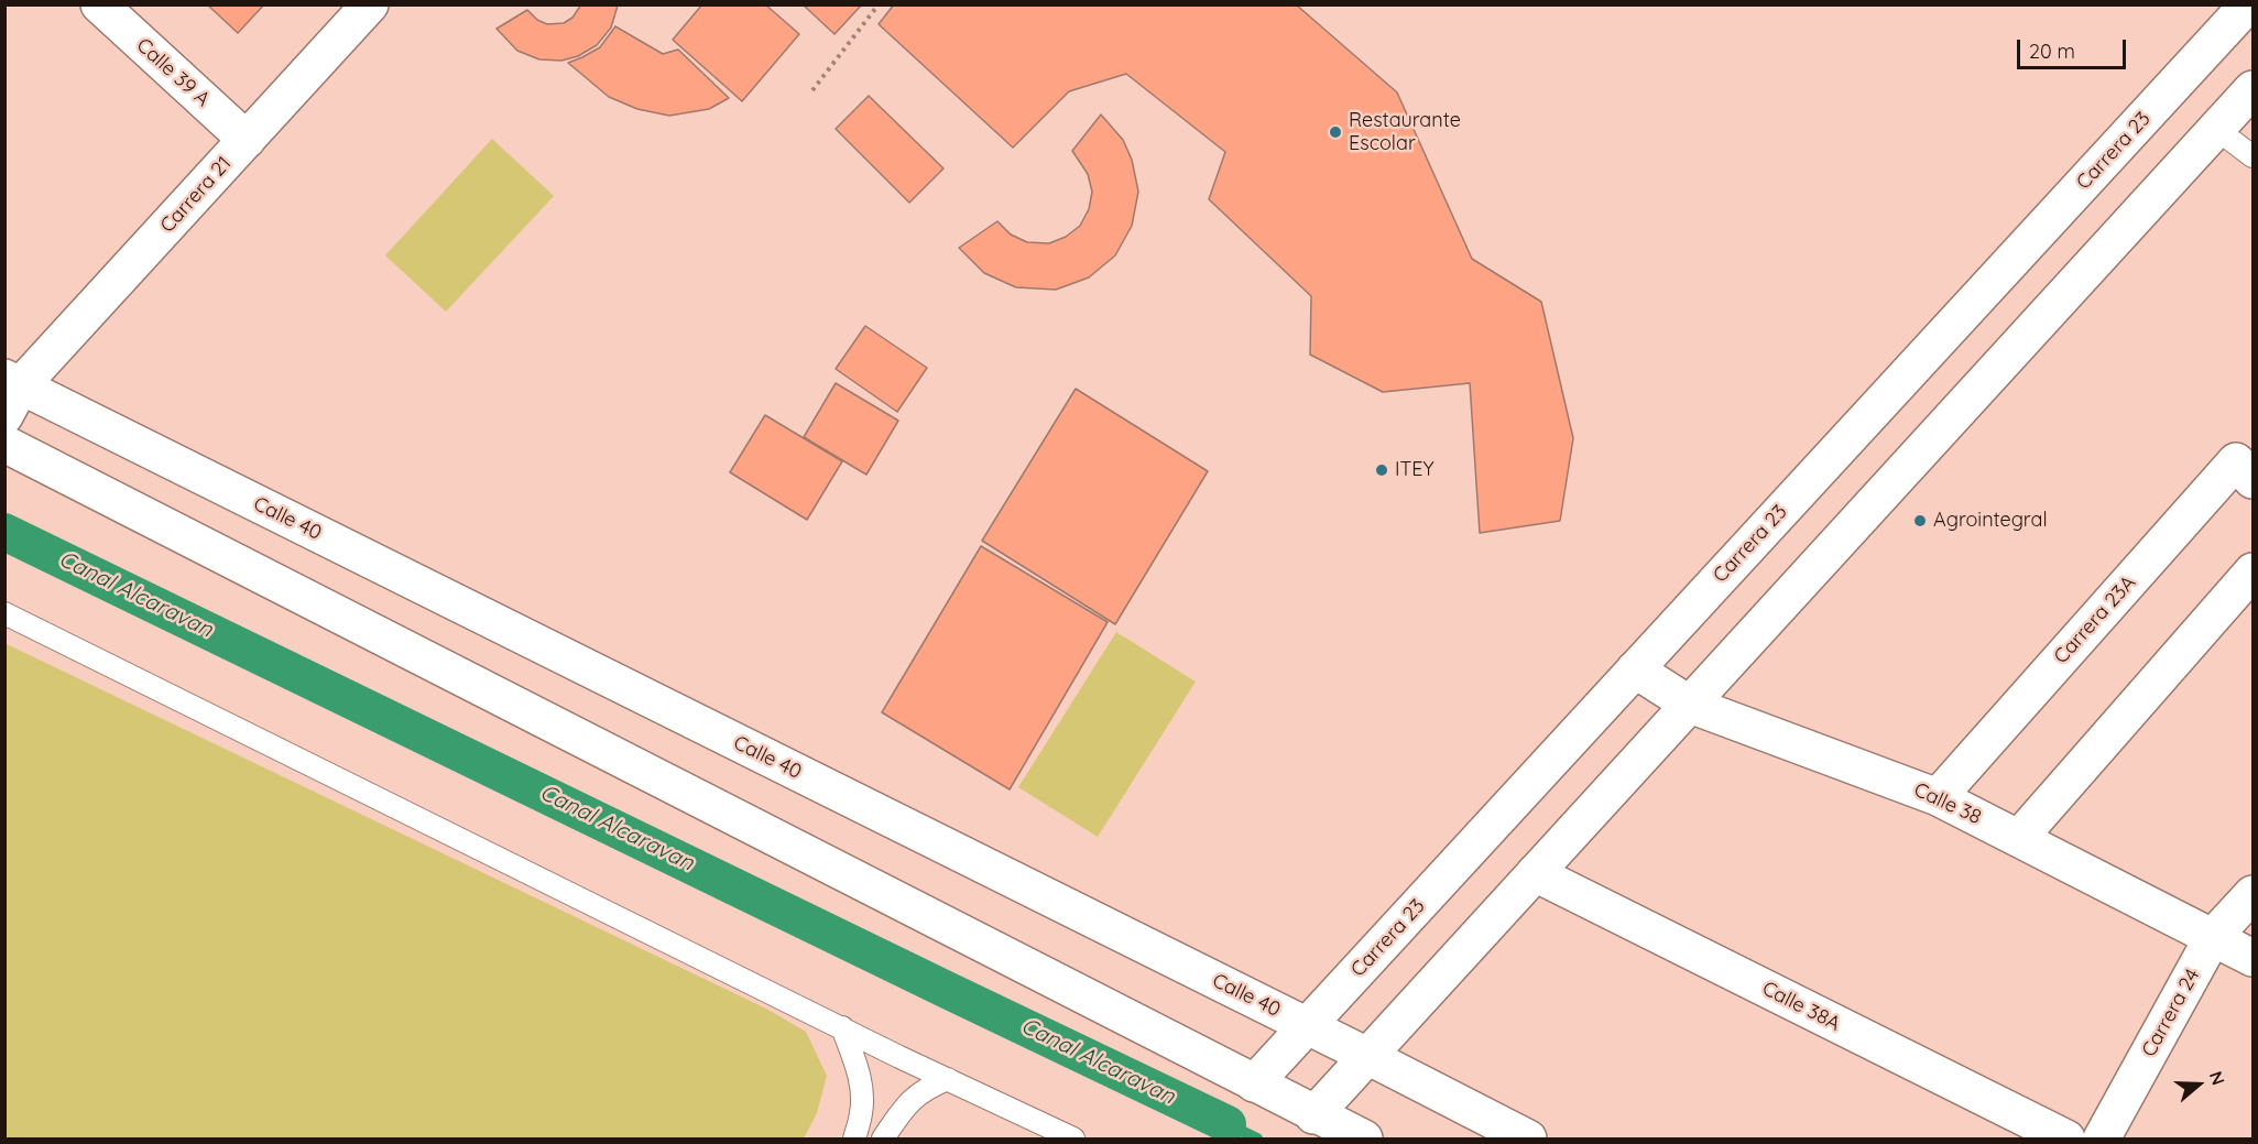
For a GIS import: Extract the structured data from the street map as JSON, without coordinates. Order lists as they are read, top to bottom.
{
  "streets": {
    "street": [
      "Calle 39 A",
      "Carrera 23",
      "Carrera 21",
      "Calle 40",
      "Carrera 23A",
      "Calle 38",
      "Calle 38A",
      "Carrera 24"
    ]
  },
  "crossings": [
    ["Calle 39 A", "Carrera 21"],
    ["Carrera 23", "Calle 40"],
    ["Carrera 23", "Calle 38"],
    ["Carrera 21", "Calle 40"],
    ["Carrera 23A", "Calle 38"],
    ["Calle 38", "Carrera 24"]
  ],
  "water": ["Canal Alcaravan"],
  "places": ["Restaurante Escolar", "ITEY", "Agrointegral"],
  "scale_bar": "20 m",
  "north": "right"
}
